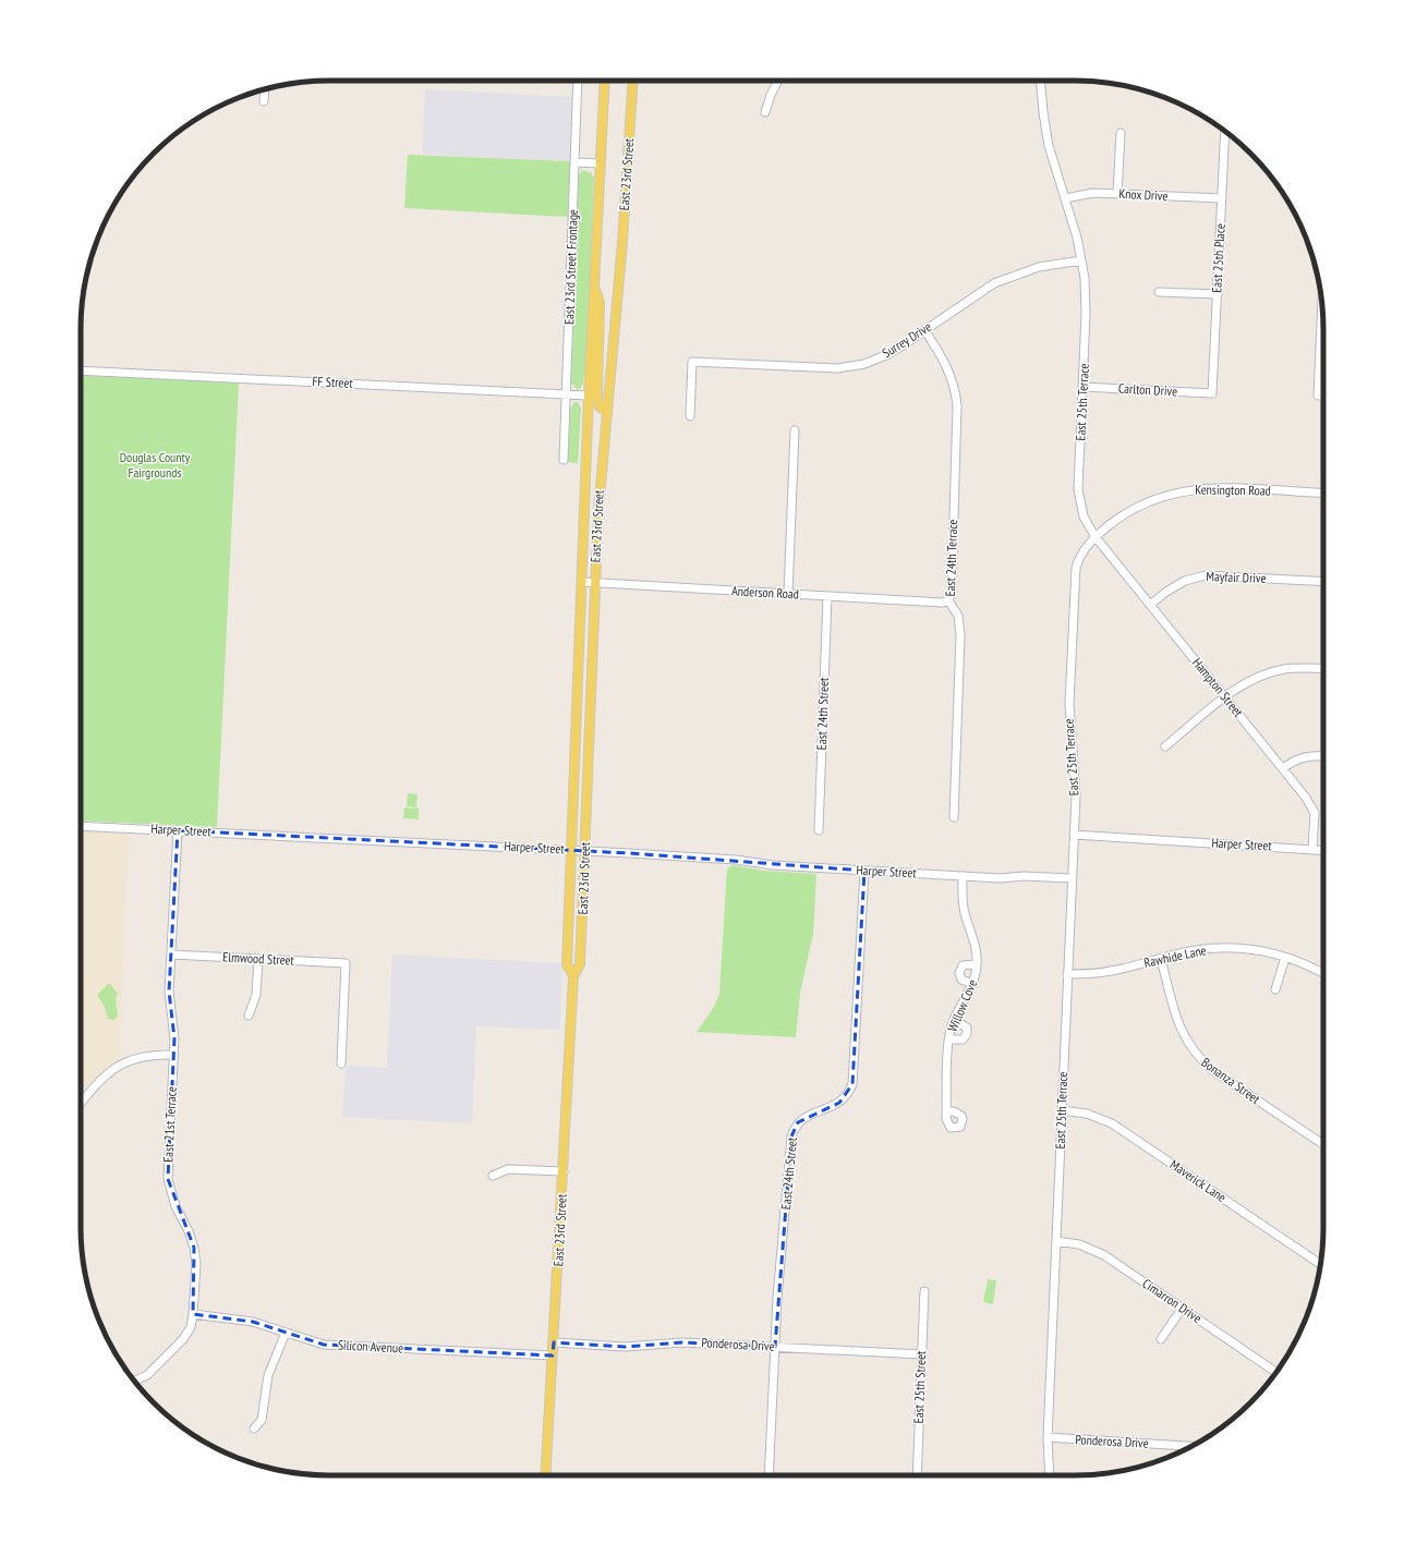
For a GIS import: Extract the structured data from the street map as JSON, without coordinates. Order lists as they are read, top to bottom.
{
  "streets": {
    "main road": ["East 23rd Street"],
    "street": [
      "Knox Drive",
      "East 25th Place",
      "East 23rd Street Frontage",
      "Surrey Drive",
      "FF Street",
      "Carlton Drive",
      "East 25th Terrace",
      "Kensington Road",
      "East 24th Terrace",
      "Mayfair Drive",
      "Anderson Road",
      "Hampton Street",
      "East 24th Street",
      "Harper Street",
      "Rawhide Lane",
      "Elmwood Street",
      "Willow Cove",
      "Bonanza Street",
      "East 21st Terrace",
      "Maverick Lane",
      "Cimarron Drive",
      "Ponderosa Drive",
      "Silicon Avenue",
      "East 25th Street"
    ]
  },
  "crossings": [
    ["East 23rd Street", "FF Street"],
    ["East 23rd Street", "Anderson Road"],
    ["East 23rd Street", "Harper Street"],
    ["East 23rd Street", "Ponderosa Drive"],
    ["East 23rd Street", "Silicon Avenue"],
    ["Knox Drive", "East 25th Place"],
    ["Knox Drive", "East 25th Terrace"],
    ["East 25th Place", "Carlton Drive"],
    ["East 23rd Street Frontage", "FF Street"],
    ["Surrey Drive", "East 25th Terrace"],
    ["Surrey Drive", "East 24th Terrace"],
    ["Carlton Drive", "East 25th Terrace"],
    ["East 25th Terrace", "Kensington Road"],
    ["East 25th Terrace", "Hampton Street"],
    ["East 25th Terrace", "Harper Street"],
    ["East 25th Terrace", "Rawhide Lane"],
    ["East 25th Terrace", "Maverick Lane"],
    ["East 25th Terrace", "Cimarron Drive"],
    ["East 25th Terrace", "Ponderosa Drive"],
    ["Kensington Road", "Hampton Street"],
    ["East 24th Terrace", "Anderson Road"],
    ["Mayfair Drive", "Hampton Street"],
    ["Anderson Road", "East 24th Street"],
    ["Hampton Street", "Harper Street"],
    ["East 24th Street", "Harper Street"],
    ["East 24th Street", "Ponderosa Drive"],
    ["Harper Street", "Willow Cove"],
    ["Harper Street", "East 21st Terrace"],
    ["Rawhide Lane", "Bonanza Street"],
    ["Elmwood Street", "East 21st Terrace"],
    ["East 21st Terrace", "Silicon Avenue"],
    ["Ponderosa Drive", "East 25th Street"]
  ],
  "parks": ["Douglas County Fairgrounds"]
}
